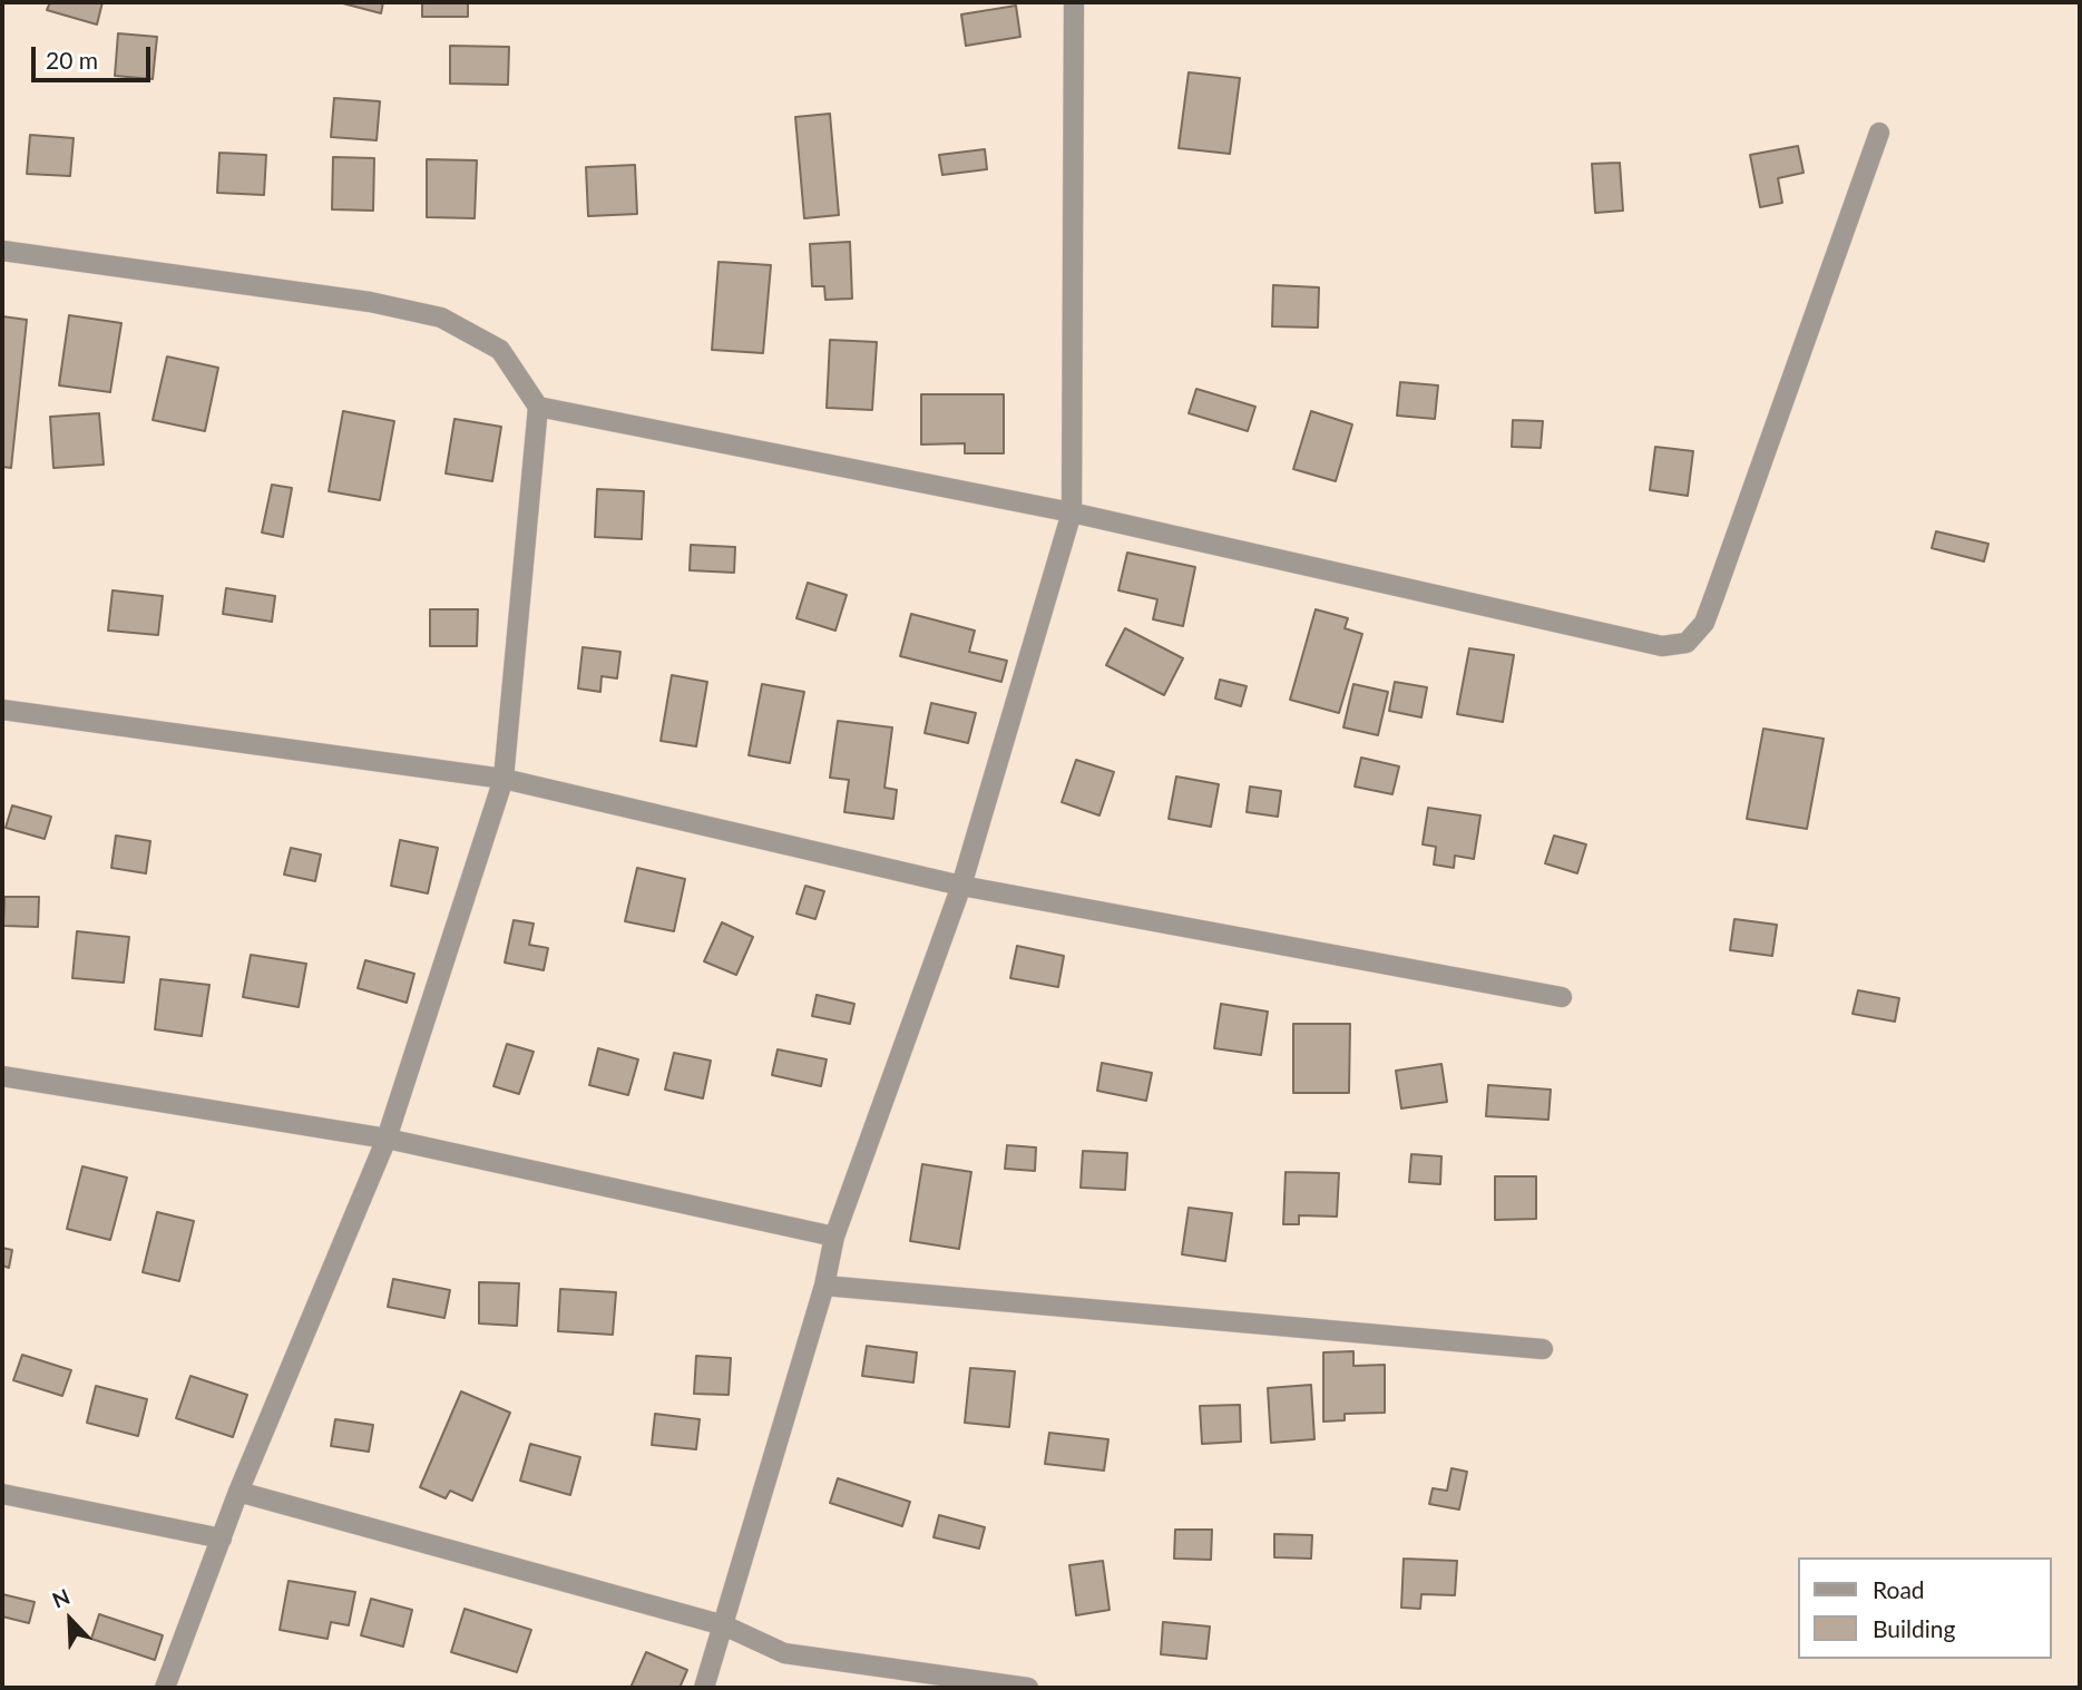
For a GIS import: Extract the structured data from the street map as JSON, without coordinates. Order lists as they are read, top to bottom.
{
  "legend": ["Road", "Building"],
  "scale_bar": "20 m",
  "north": "top left"
}
